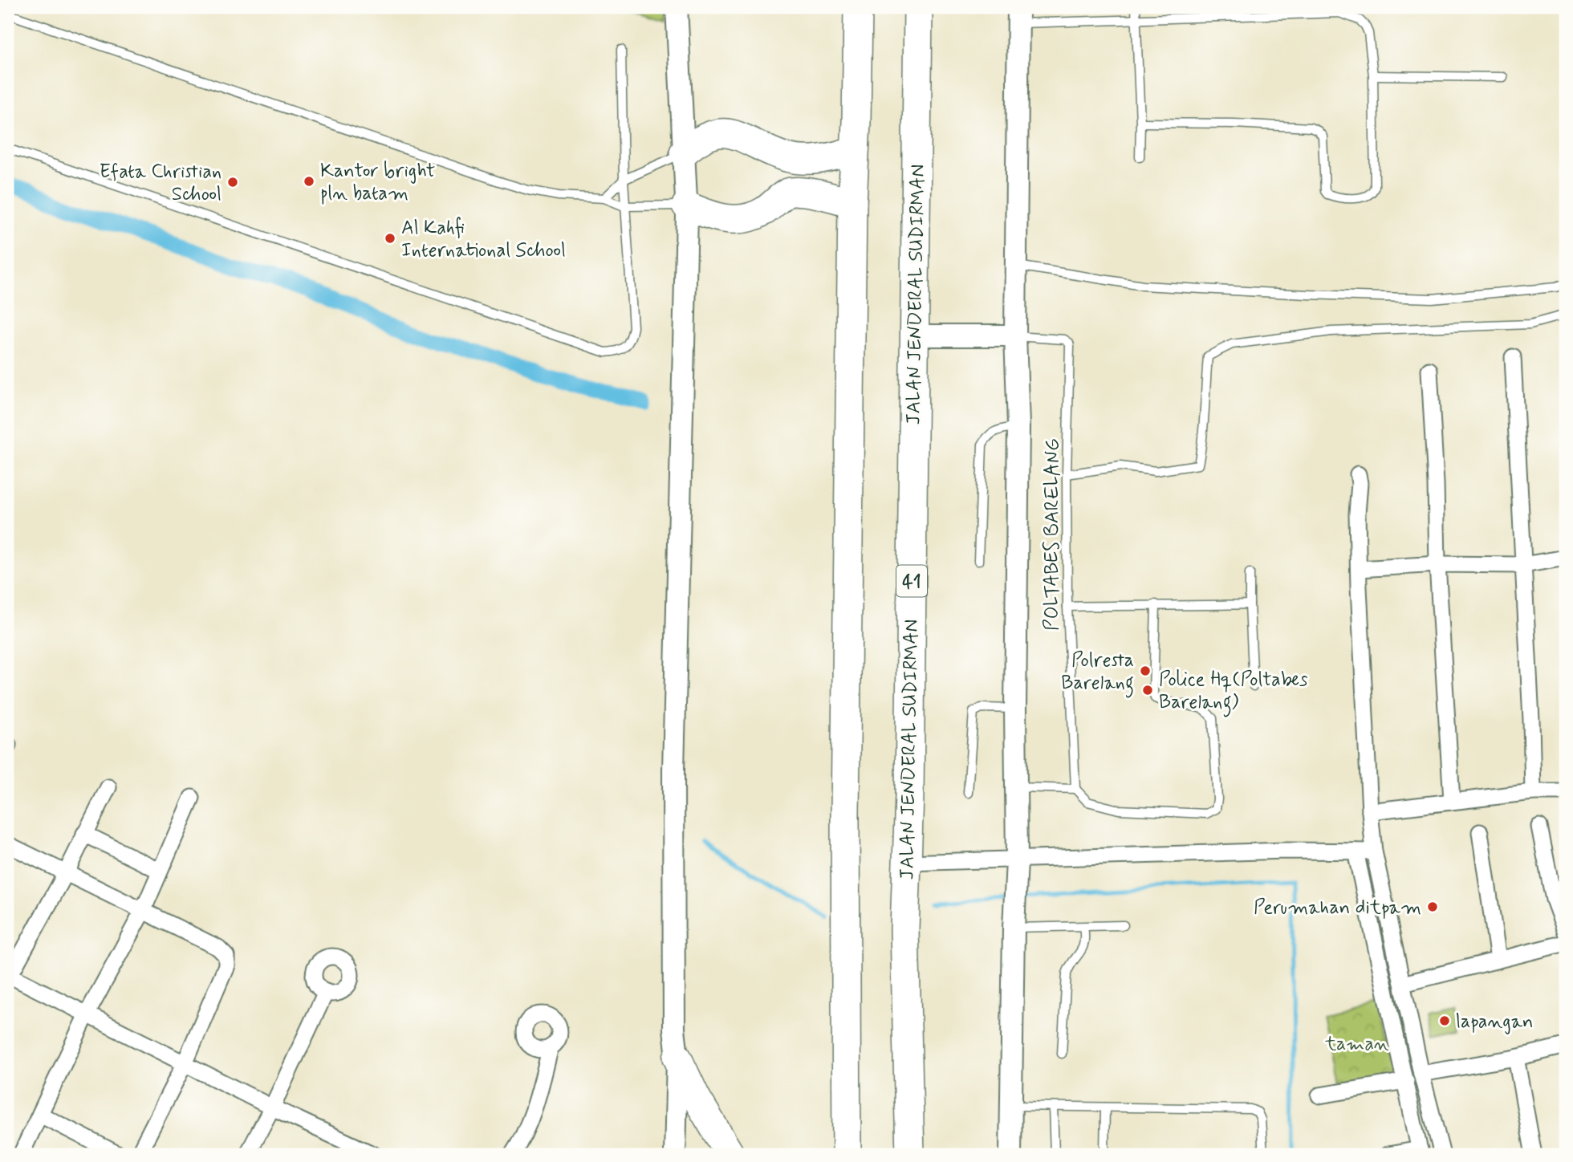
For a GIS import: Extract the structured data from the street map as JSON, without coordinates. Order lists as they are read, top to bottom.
{
  "streets": {
    "highway": ["JALAN JENDERAL SUDIRMAN", "41"],
    "lane": ["POLTABES BARELANG"]
  },
  "parks": ["taman"],
  "places": [
    "Kantor bright pln batam",
    "Efata Christian School",
    "Al Kahfi International School",
    "Polresta Barelang",
    "Police Hq(Poltabes Barelang)",
    "Perumahan ditpam",
    "lapangan"
  ]
}
